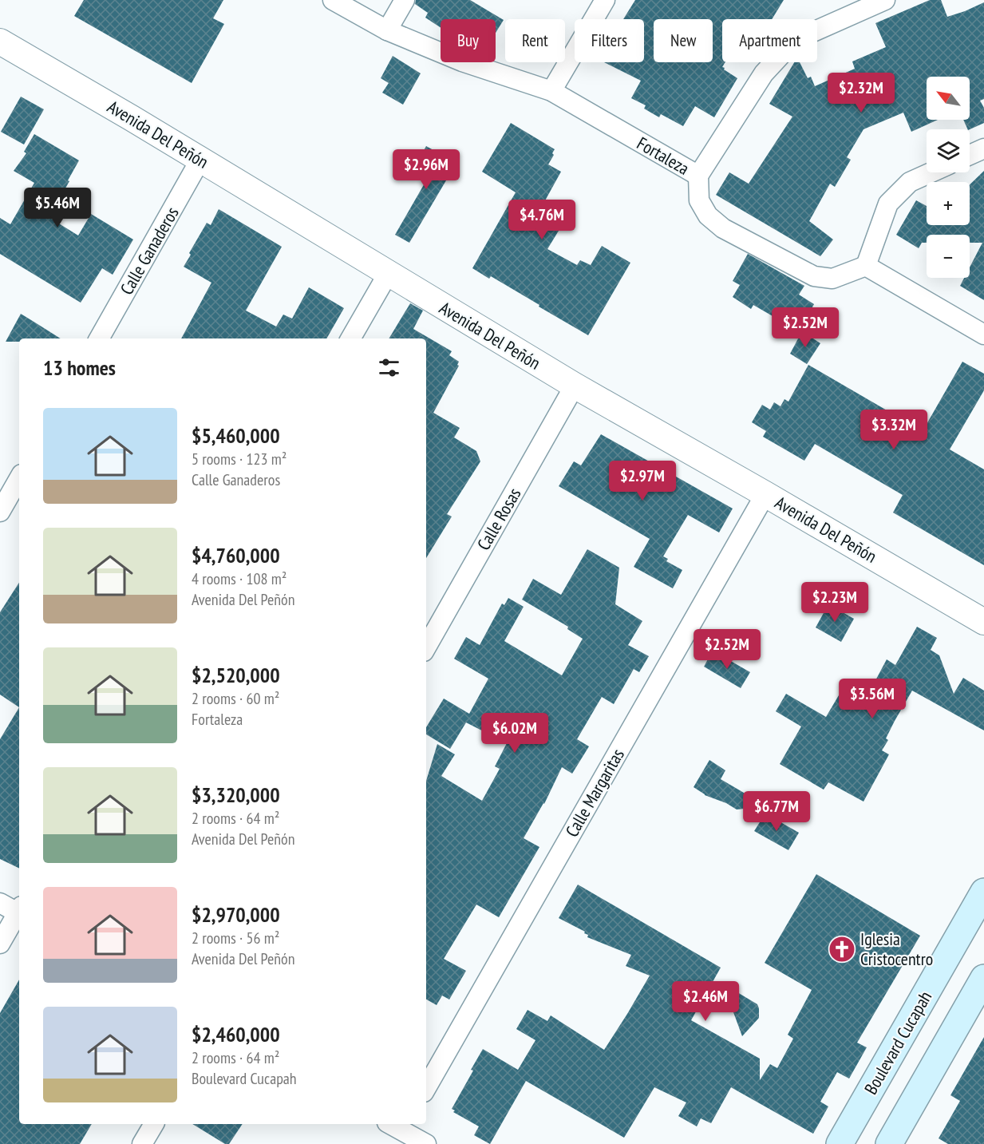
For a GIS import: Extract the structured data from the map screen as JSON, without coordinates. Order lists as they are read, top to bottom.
{
  "streets": {
    "main road": ["Boulevard Cucapah"],
    "street": [
      "Avenida Del Peñón",
      "Fortaleza",
      "Calle Ganaderos",
      "Calle Rosas",
      "Calle Margaritas"
    ]
  },
  "crossings": [
    ["Avenida Del Peñón", "Calle Ganaderos"],
    ["Avenida Del Peñón", "Calle Rosas"],
    ["Avenida Del Peñón", "Calle Margaritas"]
  ],
  "places": {
    "church": ["Iglesia Cristocentro"]
  },
  "north": "top left",
  "page": {
    "chip": [
      "Buy",
      "Rent",
      "Filters",
      "New",
      "Apartment"
    ],
    "price": [
      "$2.32M",
      "$2.96M",
      "$5.46M",
      "$4.76M",
      "$2.52M",
      "$3.32M",
      "$2.97M",
      "$2.23M",
      "$2.52M",
      "$3.56M",
      "$6.02M",
      "$6.77M",
      "$2.46M"
    ],
    "map_buttons": ["+", "−"],
    "heading": "13 homes",
    "list": [
      {
        "name": "$5,460,000",
        "note": "5 rooms · 123 m² · Calle Ganaderos"
      },
      {
        "name": "$4,760,000",
        "note": "4 rooms · 108 m² · Avenida Del Peñón"
      },
      {
        "name": "$2,520,000",
        "note": "2 rooms · 60 m² · Fortaleza"
      },
      {
        "name": "$3,320,000",
        "note": "2 rooms · 64 m² · Avenida Del Peñón"
      },
      {
        "name": "$2,970,000",
        "note": "2 rooms · 56 m² · Avenida Del Peñón"
      },
      {
        "name": "$2,460,000",
        "note": "2 rooms · 64 m² · Boulevard Cucapah"
      }
    ]
  }
}
